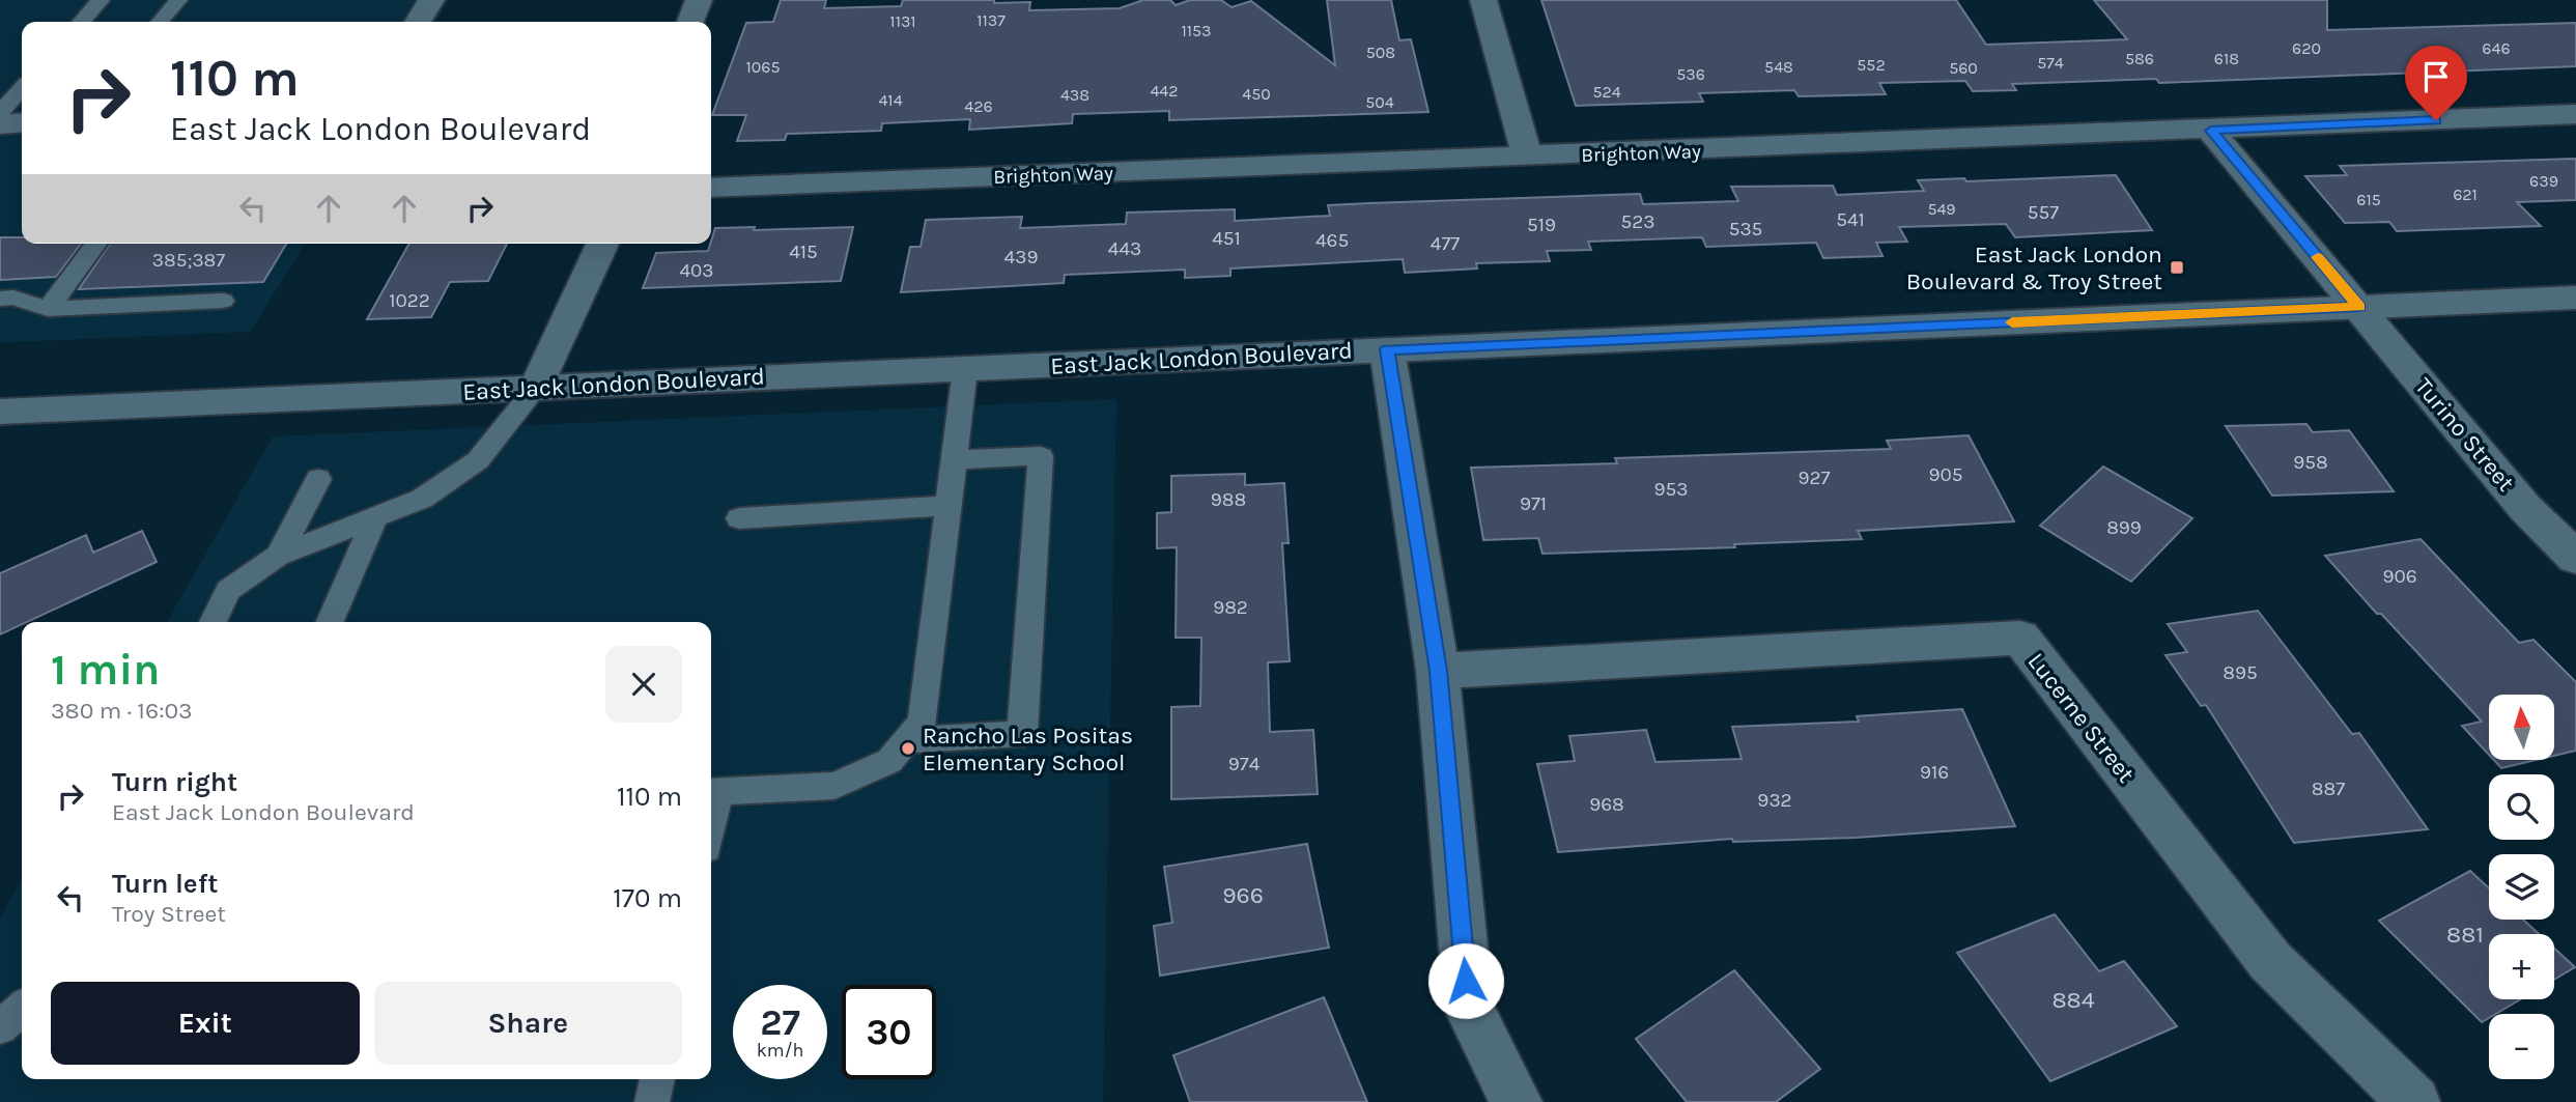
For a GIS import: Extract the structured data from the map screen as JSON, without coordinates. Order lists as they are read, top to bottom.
{
  "streets": {
    "street": [
      "Brighton Way",
      "East Jack London Boulevard",
      "Turino Street",
      "Lucerne Street"
    ]
  },
  "crossings": [
    ["Brighton Way", "Turino Street"],
    ["East Jack London Boulevard", "Turino Street"]
  ],
  "places": {
    "transit": ["East Jack London Boulevard & Troy Street"],
    "other": ["Rancho Las Positas Elementary School"]
  },
  "house_numbers": [
    "1137",
    "1131",
    "1153",
    "620",
    "646",
    "508",
    "586",
    "618",
    "574",
    "552",
    "1065",
    "548",
    "560",
    "536",
    "442",
    "524",
    "450",
    "438",
    "414",
    "504",
    "426",
    "639",
    "621",
    "615",
    "549",
    "557",
    "541",
    "523",
    "519",
    "535",
    "451",
    "465",
    "477",
    "443",
    "415",
    "439",
    "385;387",
    "403",
    "1022",
    "958",
    "905",
    "927",
    "953",
    "988",
    "971",
    "899",
    "906",
    "982",
    "895",
    "974",
    "916",
    "887",
    "932",
    "968",
    "966",
    "881",
    "884"
  ],
  "north": "top",
  "page": {
    "turn": ["110 m", "East Jack London Boulevard"],
    "heading": ["1 min", "380 m · 16:03"],
    "map_buttons": ["+", "−"],
    "list": [
      {
        "name": "Turn right",
        "note": "East Jack London Boulevard",
        "value": "110 m"
      },
      {
        "name": "Turn left",
        "note": "Troy Street",
        "value": "170 m"
      }
    ],
    "buttons": ["Exit", "Share"],
    "speed": "27 km/h",
    "limit": "30"
  }
}
